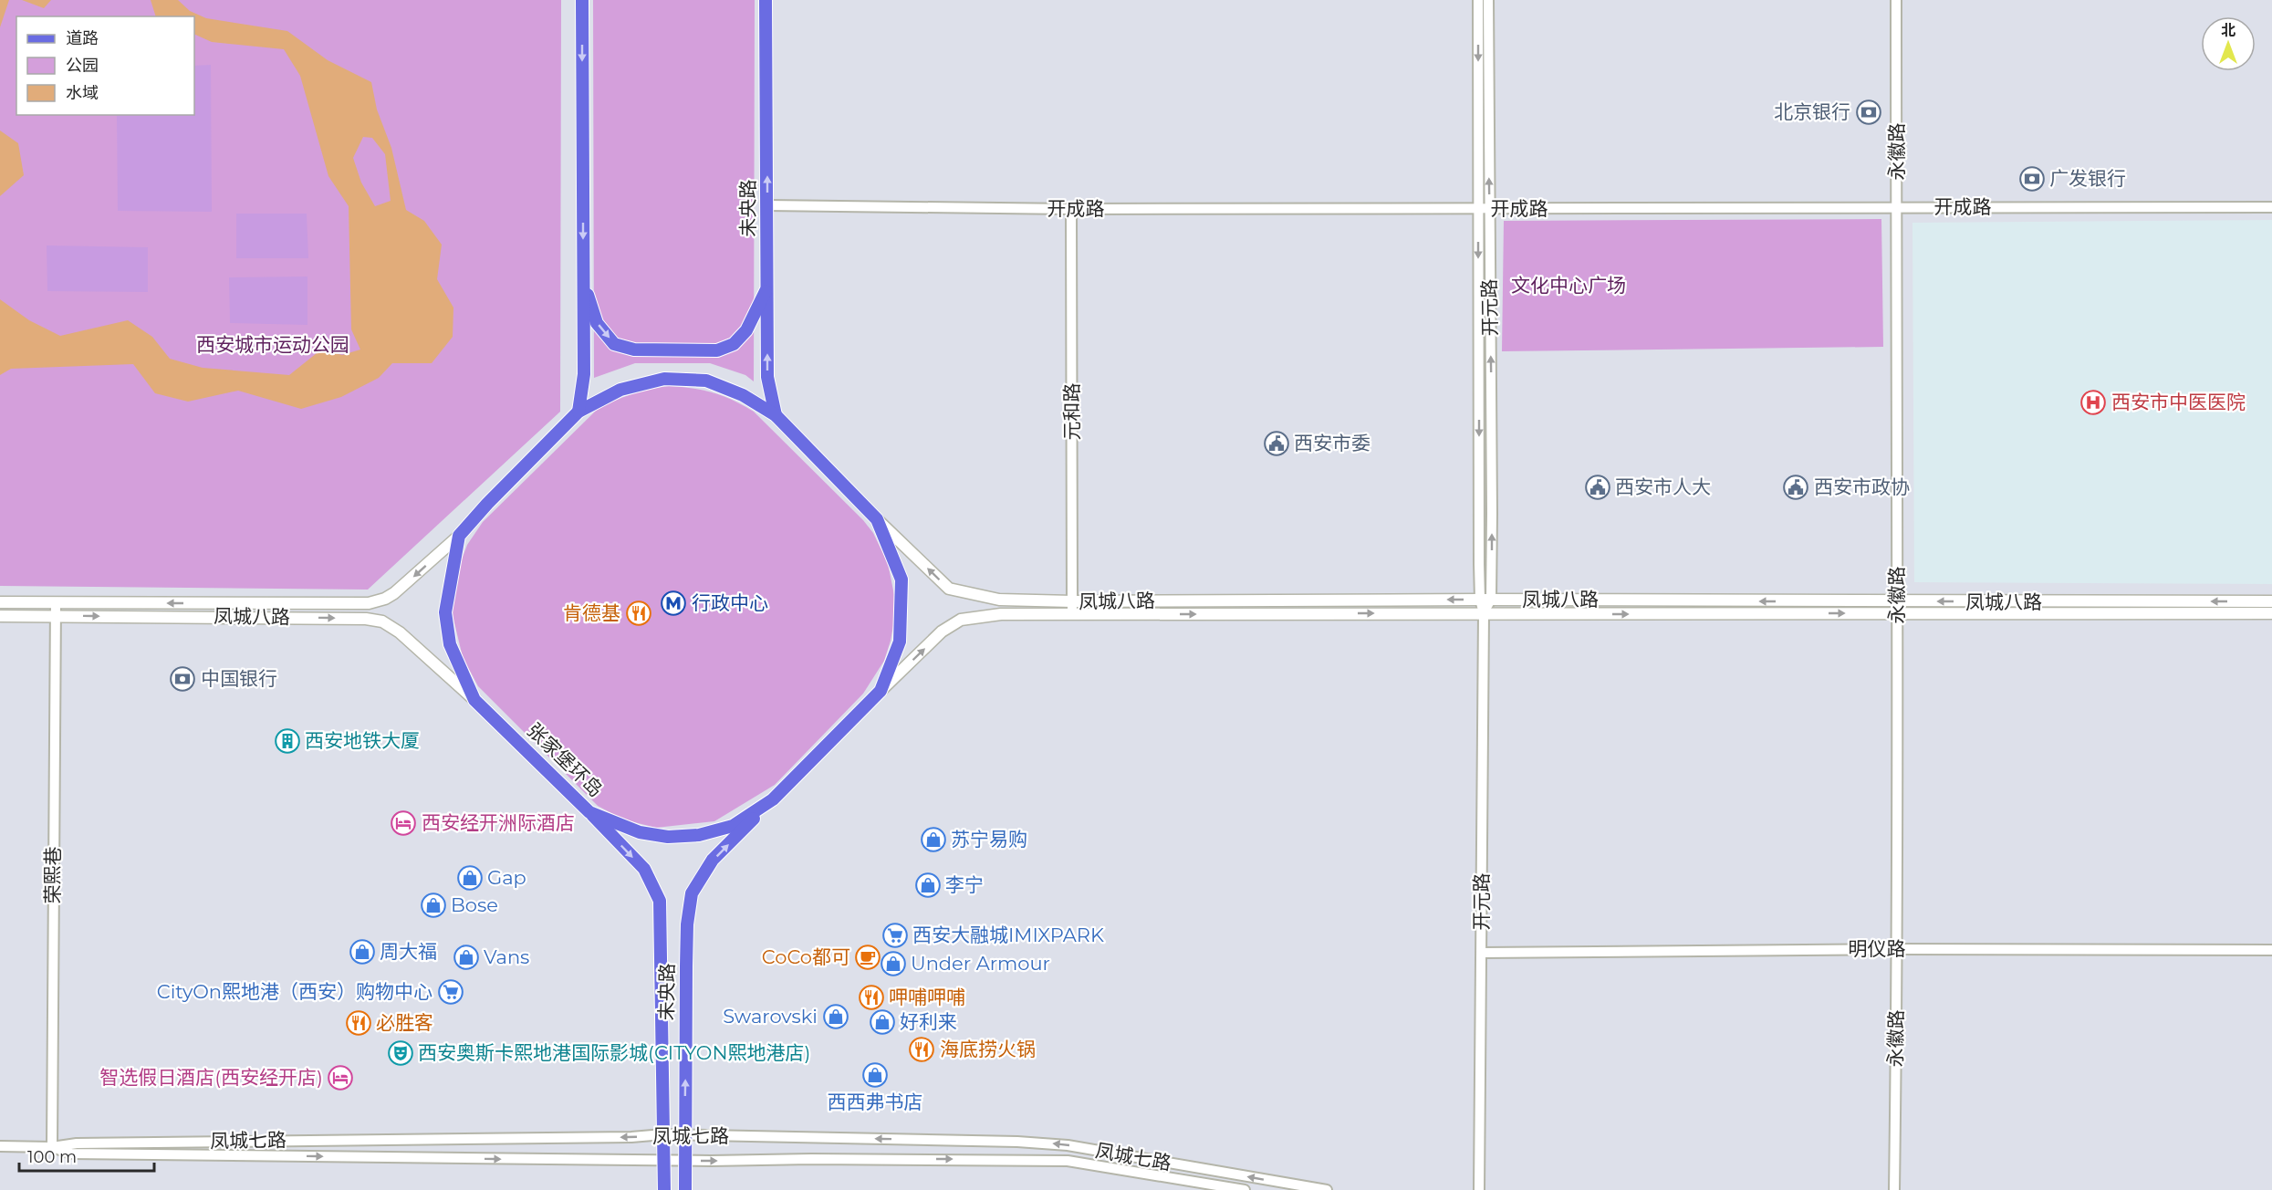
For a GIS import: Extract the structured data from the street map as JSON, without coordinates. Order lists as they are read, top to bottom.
{
  "streets": {
    "main road": ["未央路", "凤城八路", "张家堡环岛"],
    "street": [
      "永徽路",
      "开成路",
      "开元路",
      "元和路",
      "荣熙巷",
      "明仪路",
      "凤城七路"
    ]
  },
  "crossings": [
    ["永徽路", "开成路"],
    ["永徽路", "凤城八路"],
    ["永徽路", "明仪路"],
    ["开成路", "未央路"],
    ["开成路", "开元路"],
    ["开成路", "元和路"],
    ["未央路", "张家堡环岛"],
    ["未央路", "凤城七路"],
    ["开元路", "凤城八路"],
    ["开元路", "明仪路"],
    ["元和路", "凤城八路"],
    ["凤城八路", "张家堡环岛"],
    ["凤城八路", "荣熙巷"],
    ["荣熙巷", "凤城七路"]
  ],
  "parks": ["文化中心广场", "西安城市运动公园"],
  "places": {
    "bank": ["北京银行", "广发银行", "中国银行"],
    "hospital": ["西安市中医医院"],
    "public building": ["西安市委", "西安市人大", "西安市政协"],
    "metro station": ["行政中心"],
    "restaurant": [
      "肯德基",
      "呷哺呷哺",
      "必胜客",
      "海底捞火锅"
    ],
    "building": ["西安地铁大厦"],
    "hotel": ["西安经开洲际酒店", "智选假日酒店(西安经开店)"],
    "shop": [
      "苏宁易购",
      "Gap",
      "李宁",
      "Bose",
      "周大福",
      "Vans",
      "Under Armour",
      "Swarovski",
      "好利来",
      "西西弗书店"
    ],
    "supermarket": ["西安大融城IMIXPARK", "CityOn熙地港（西安）购物中心"],
    "cafe": ["CoCo都可"],
    "theatre": ["西安奥斯卡熙地港国际影城(CITYON熙地港店)"]
  },
  "legend": ["道路", "公园", "水域"],
  "scale_bar": "100 m",
  "north": "top"
}
